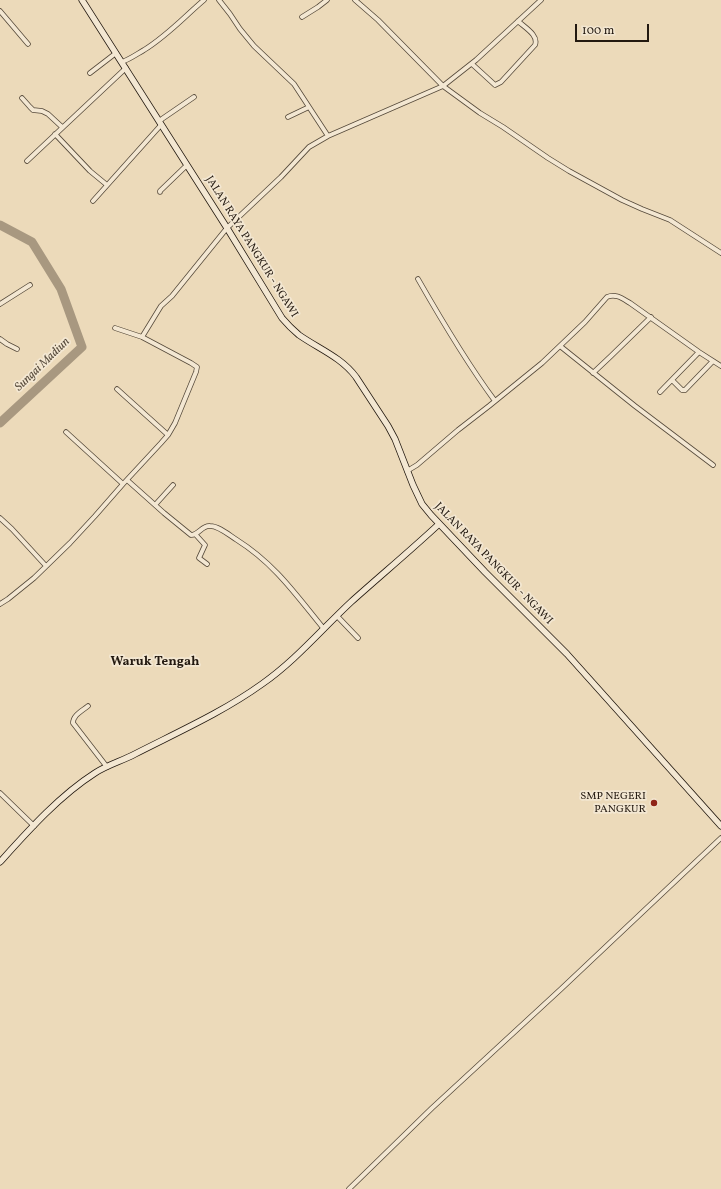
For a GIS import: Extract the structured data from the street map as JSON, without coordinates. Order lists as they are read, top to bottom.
{
  "streets": {
    "main road": ["JALAN RAYA PANGKUR - NGAWI"]
  },
  "districts": ["Waruk Tengah"],
  "water": ["Sungai Madiun"],
  "places": ["SMP NEGERI PANGKUR"],
  "scale_bar": "100 m"
}
